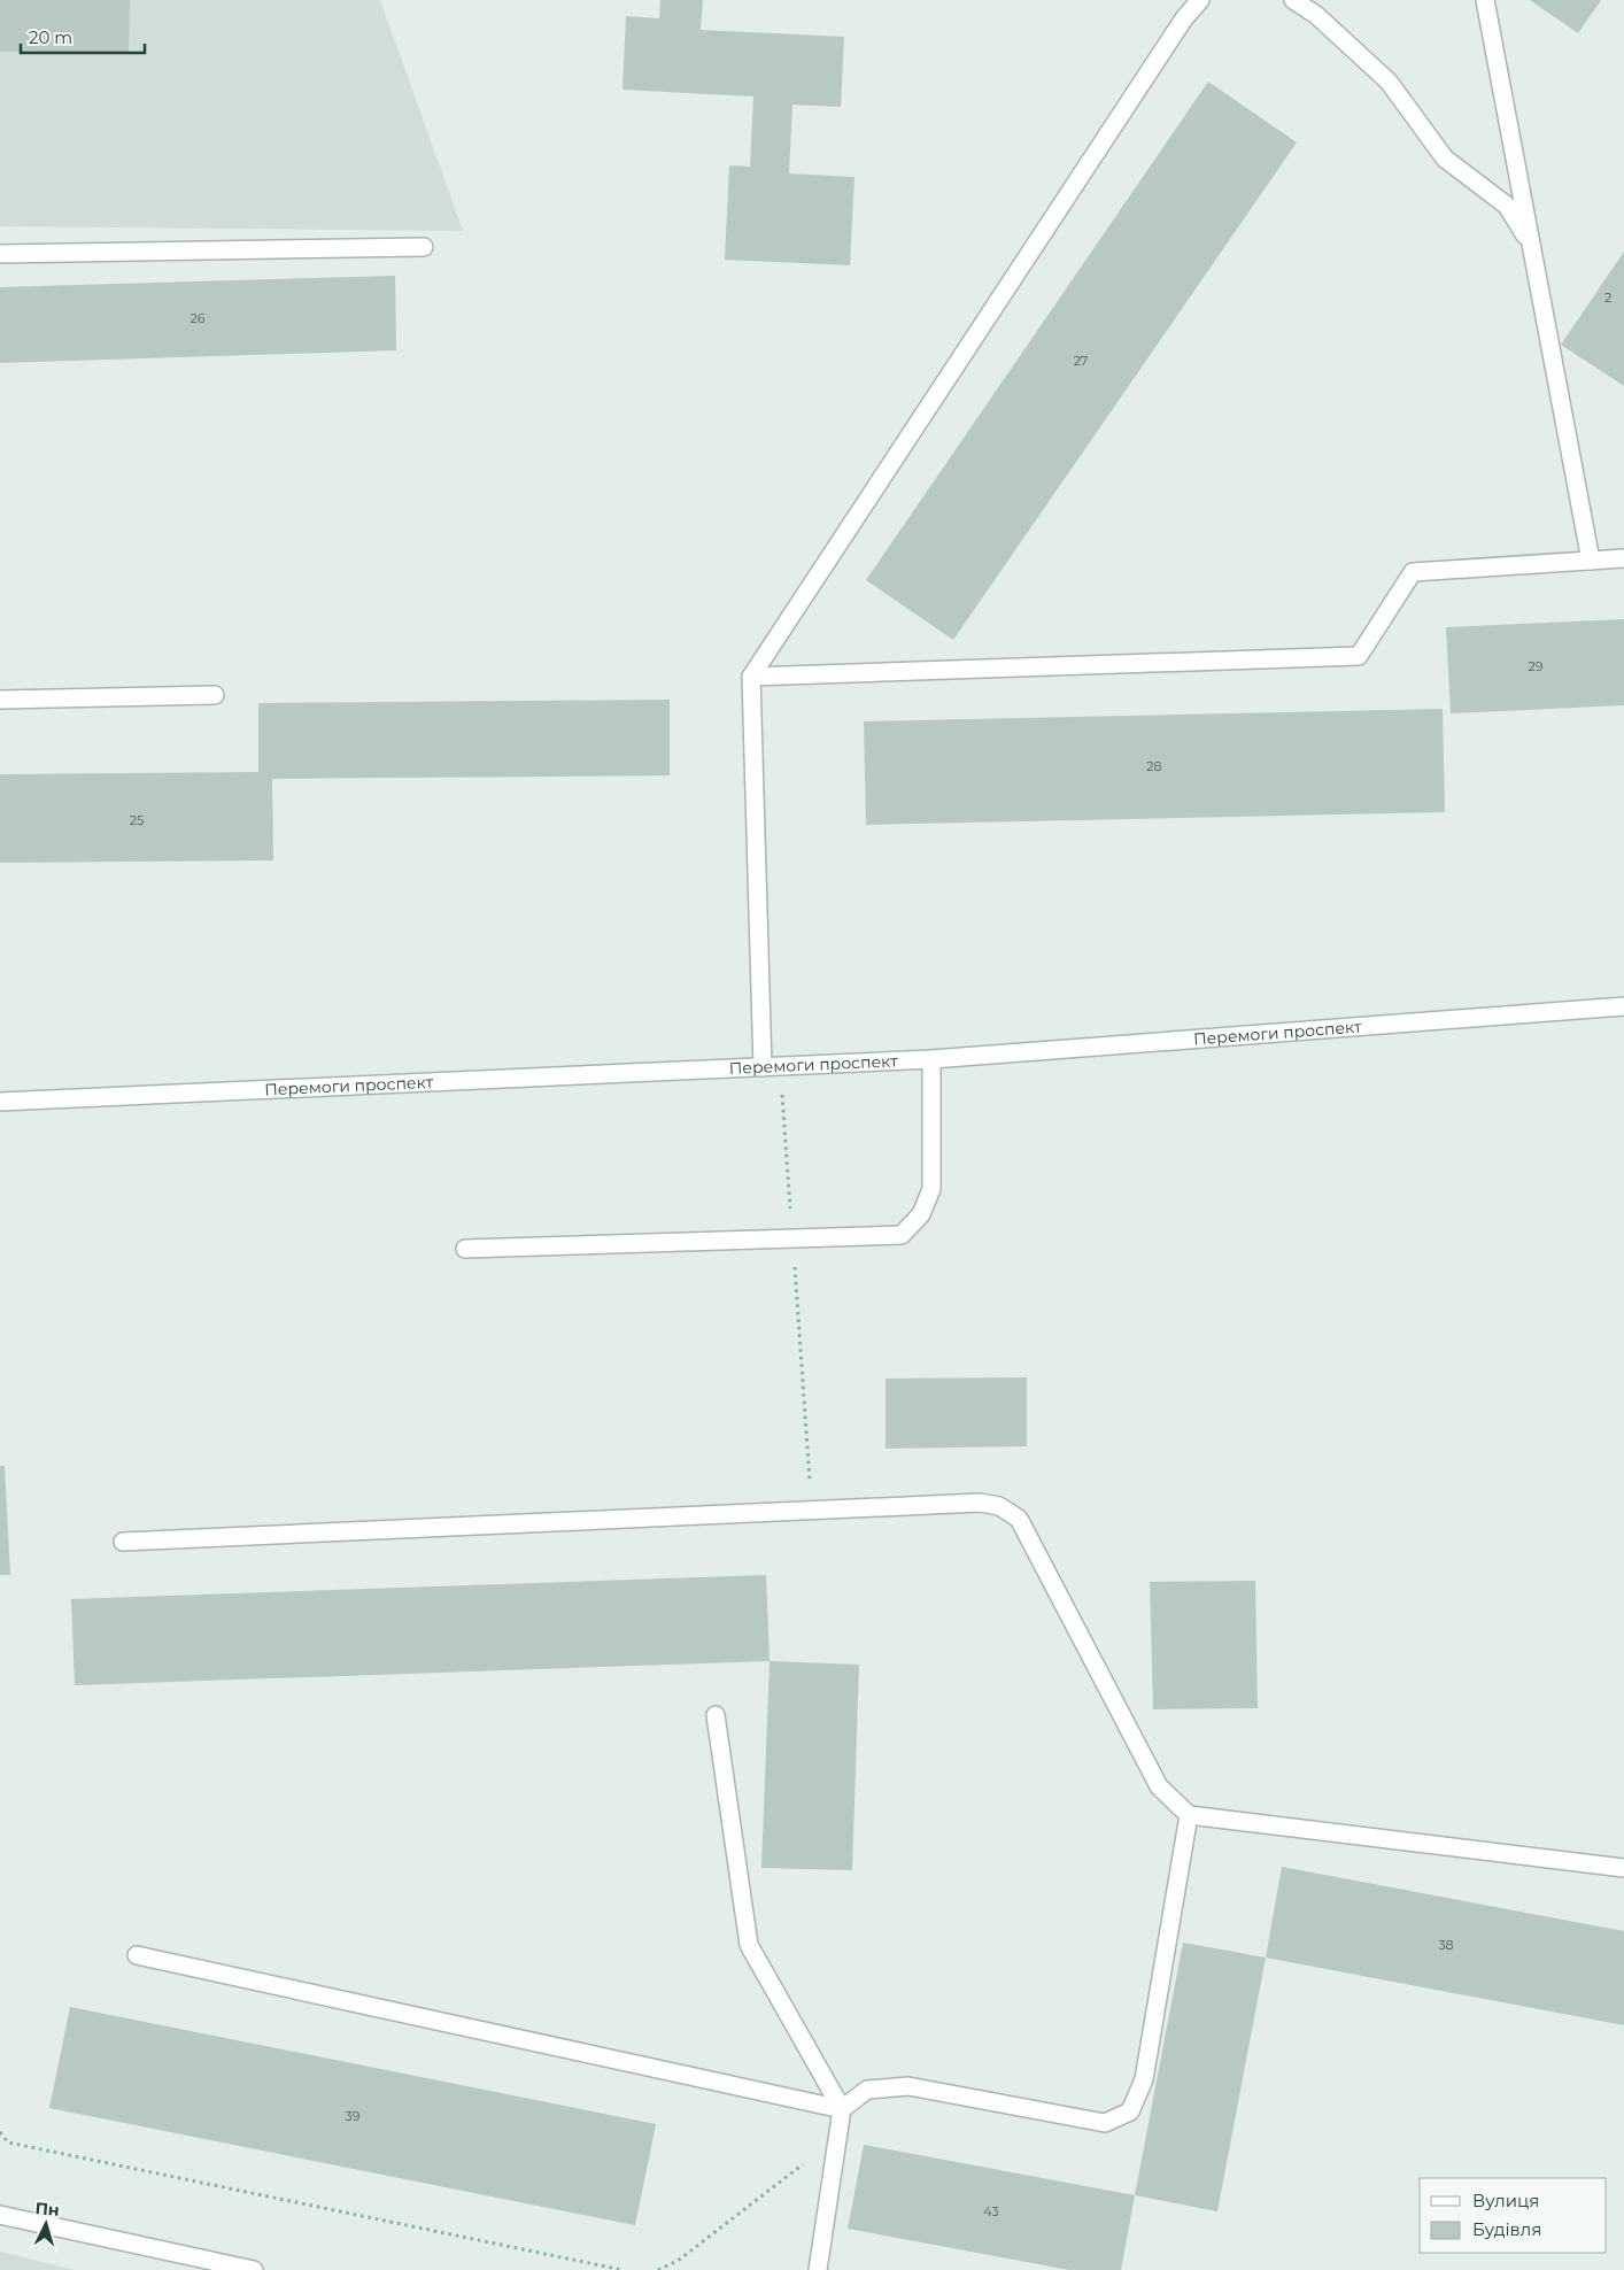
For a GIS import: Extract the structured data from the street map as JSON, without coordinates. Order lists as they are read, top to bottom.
{
  "streets": {
    "street": ["Перемоги проспект"]
  },
  "house_numbers": [
    "2",
    "26",
    "27",
    "29",
    "28",
    "25",
    "38",
    "39",
    "43"
  ],
  "legend": ["Вулиця", "Будівля"],
  "scale_bar": "20 m",
  "north": "top"
}
